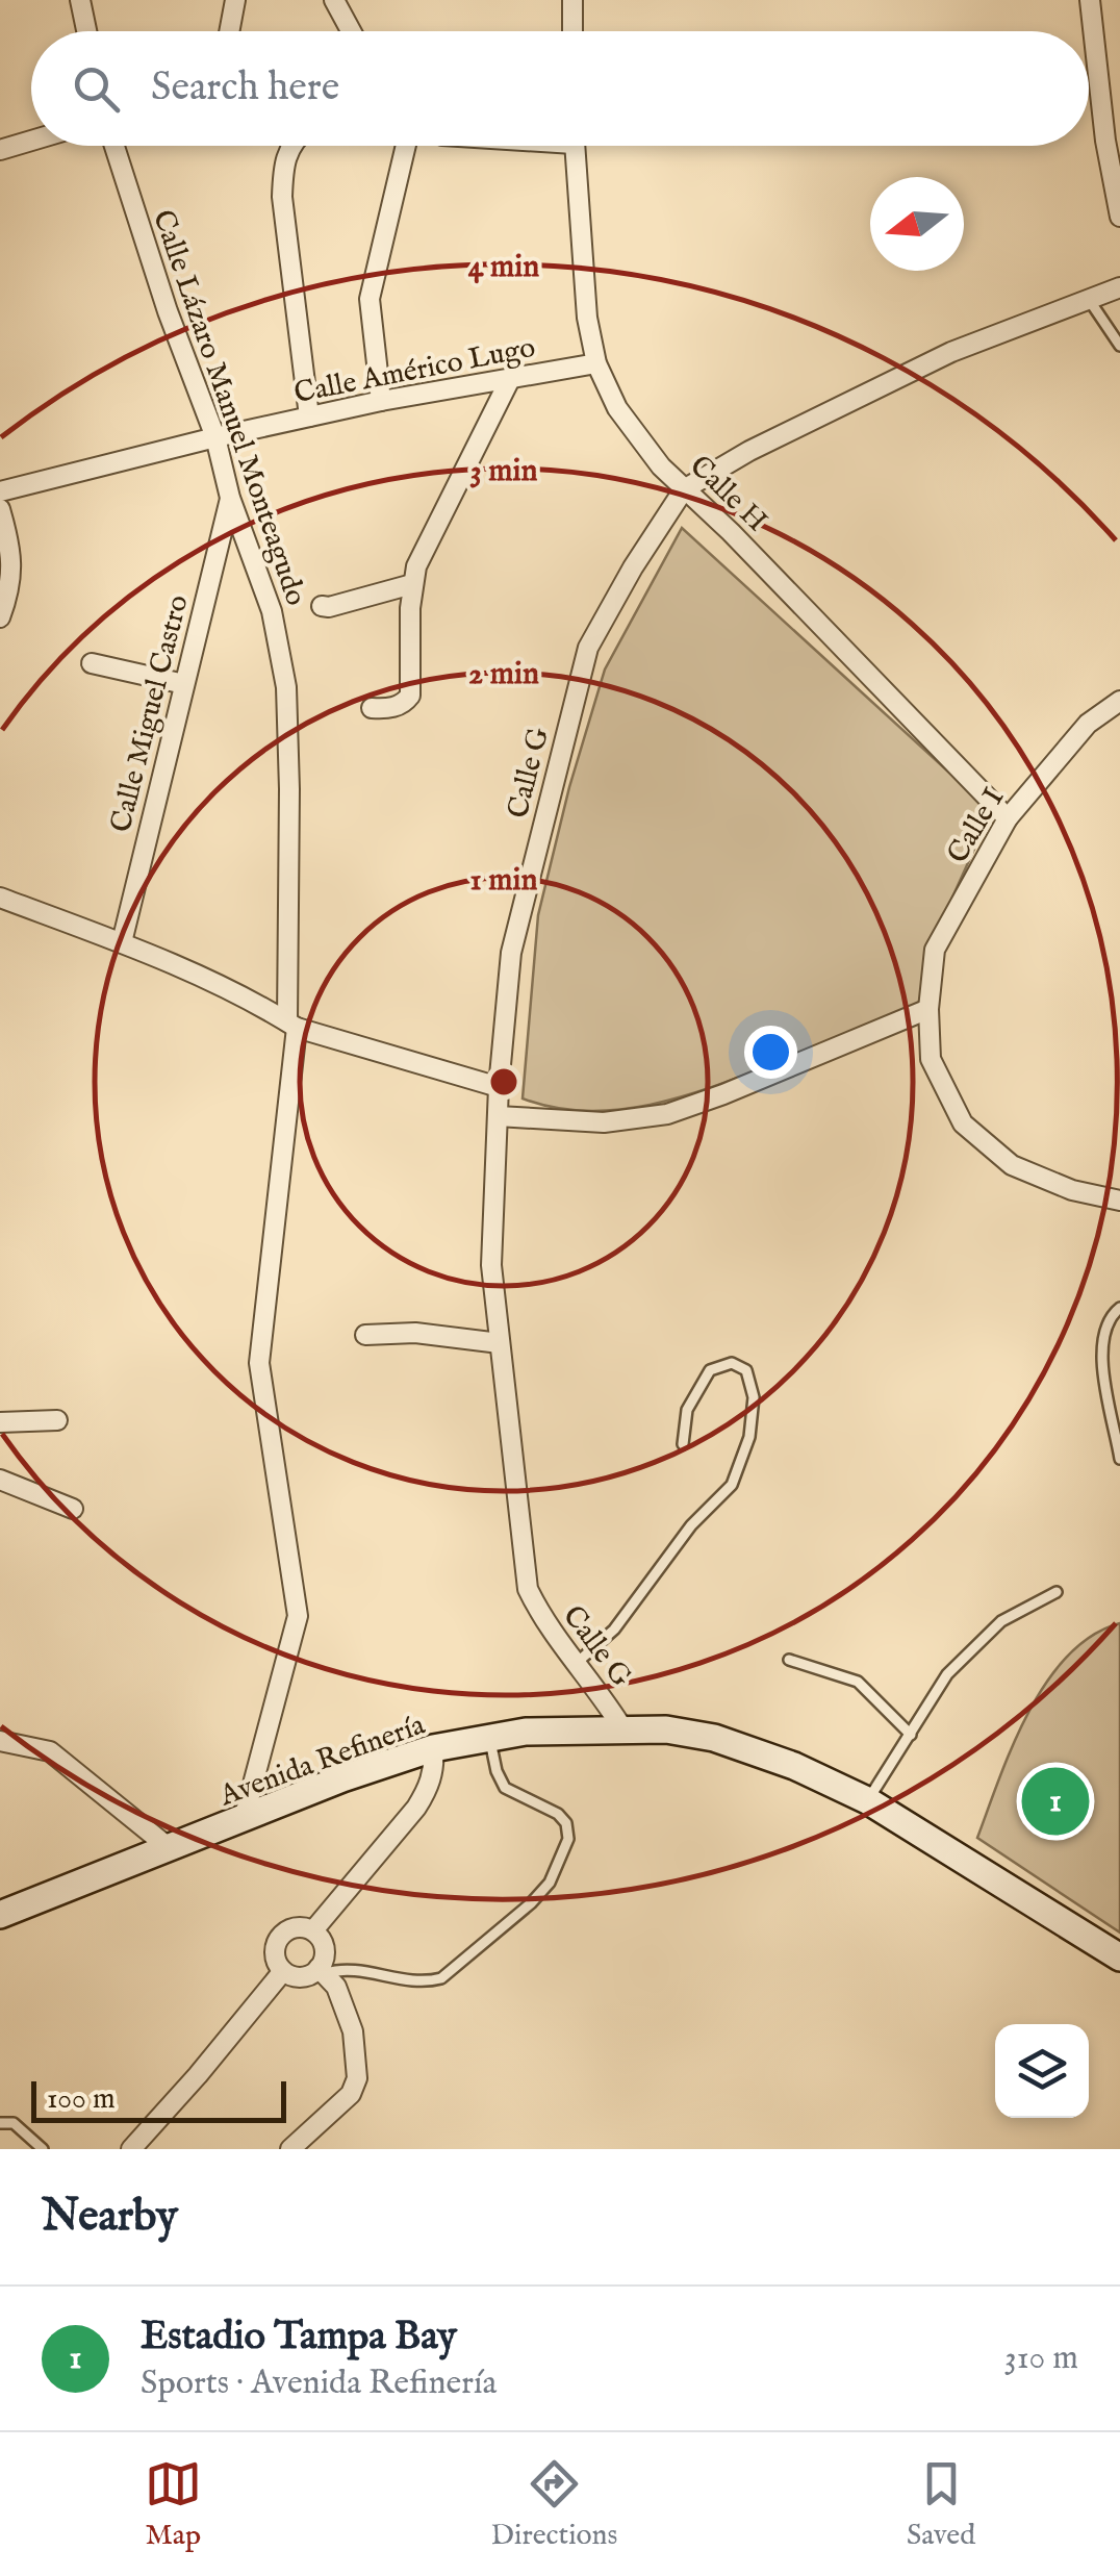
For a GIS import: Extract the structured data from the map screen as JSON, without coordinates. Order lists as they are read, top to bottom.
{
  "streets": {
    "main road": ["Avenida Refinería"],
    "street": [
      "Calle Américo Lugo",
      "Calle Lázaro Manuel Monteagudo",
      "Calle H",
      "Calle Miguel Castro",
      "Calle G",
      "Calle I"
    ]
  },
  "crossings": [
    ["Calle Américo Lugo", "Calle Lázaro Manuel Monteagudo"],
    ["Calle Américo Lugo", "Calle H"],
    ["Calle Lázaro Manuel Monteagudo", "Calle Miguel Castro"],
    ["Calle Lázaro Manuel Monteagudo", "Avenida Refinería"],
    ["Calle H", "Calle G"],
    ["Calle H", "Calle I"],
    ["Calle G", "Avenida Refinería"]
  ],
  "scale_bar": "100 m",
  "north": "left",
  "page": {
    "search": "Search here",
    "pins": "1",
    "scale": "100 m",
    "heading": "Nearby",
    "list": [
      {
        "mark": "1",
        "name": "Estadio Tampa Bay",
        "note": "Sports · Avenida Refinería",
        "value": "310 m"
      }
    ],
    "nav": ["Map", "Directions", "Saved"]
  },
  "rings": [
    "4 min",
    "3 min",
    "2 min",
    "1 min"
  ]
}
